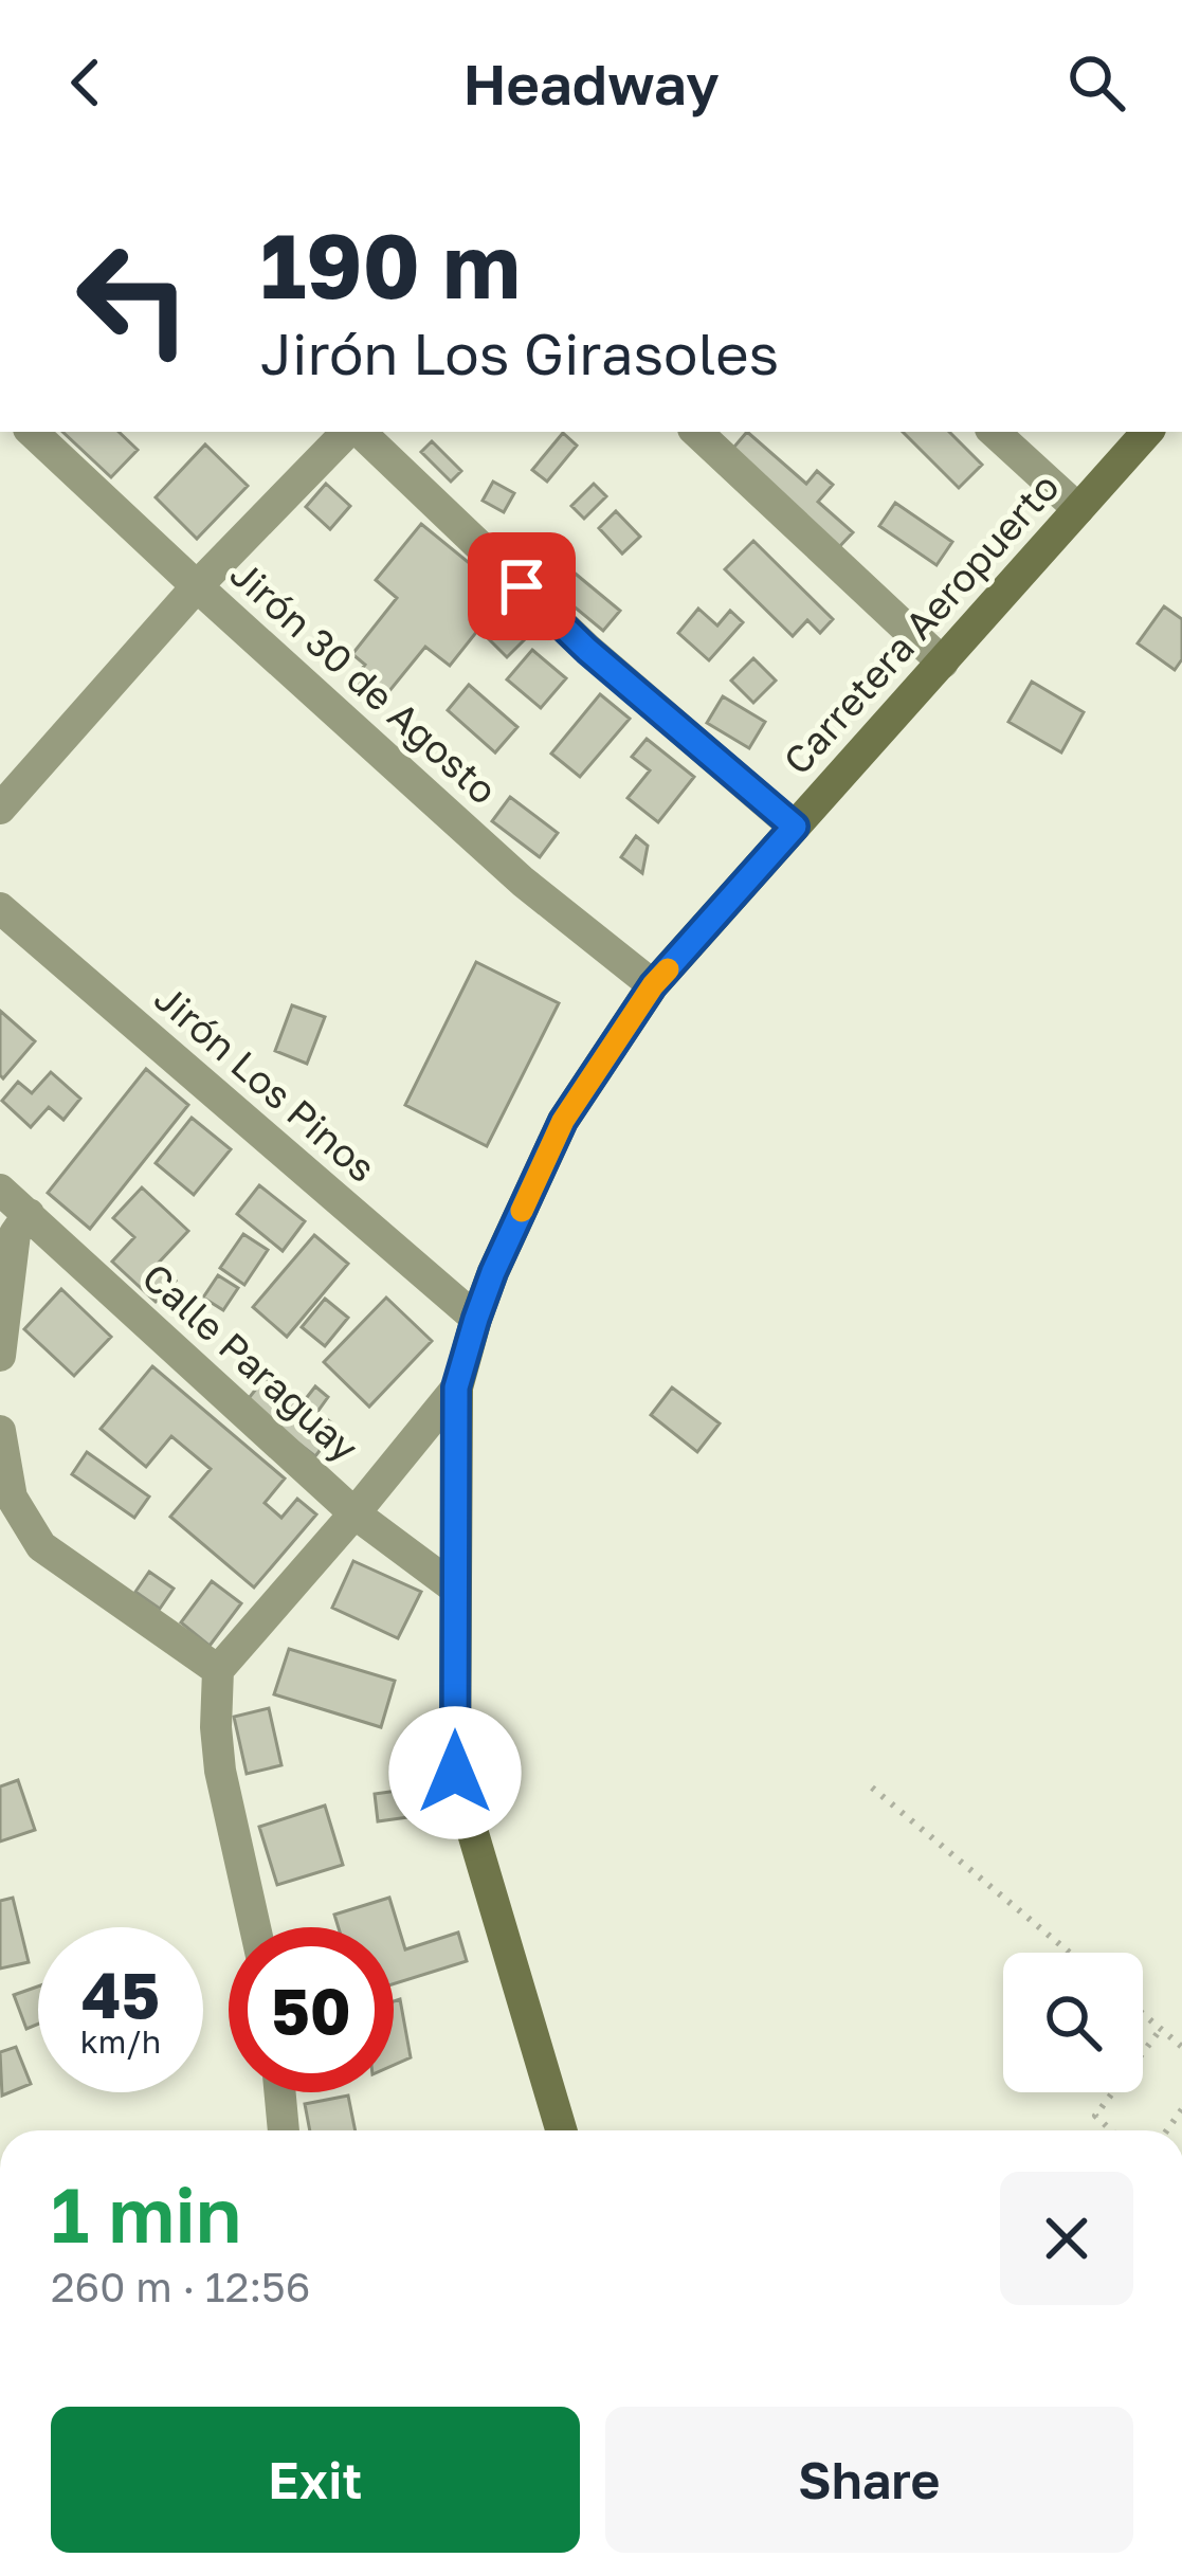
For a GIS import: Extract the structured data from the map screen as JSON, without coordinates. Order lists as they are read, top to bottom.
{
  "streets": {
    "main road": ["Carretera Aeropuerto"],
    "street": ["Jirón 30 de Agosto", "Jirón Los Pinos", "Calle Paraguay"]
  },
  "crossings": [
    ["Carretera Aeropuerto", "Jirón 30 de Agosto"],
    ["Carretera Aeropuerto", "Jirón Los Pinos"],
    ["Carretera Aeropuerto", "Calle Paraguay"]
  ],
  "page": {
    "header": "Headway",
    "turn": ["190 m", "Jirón Los Girasoles"],
    "speed": "45 km/h",
    "limit": "50",
    "heading": ["1 min", "260 m · 12:56"],
    "buttons": ["Exit", "Share"]
  }
}
